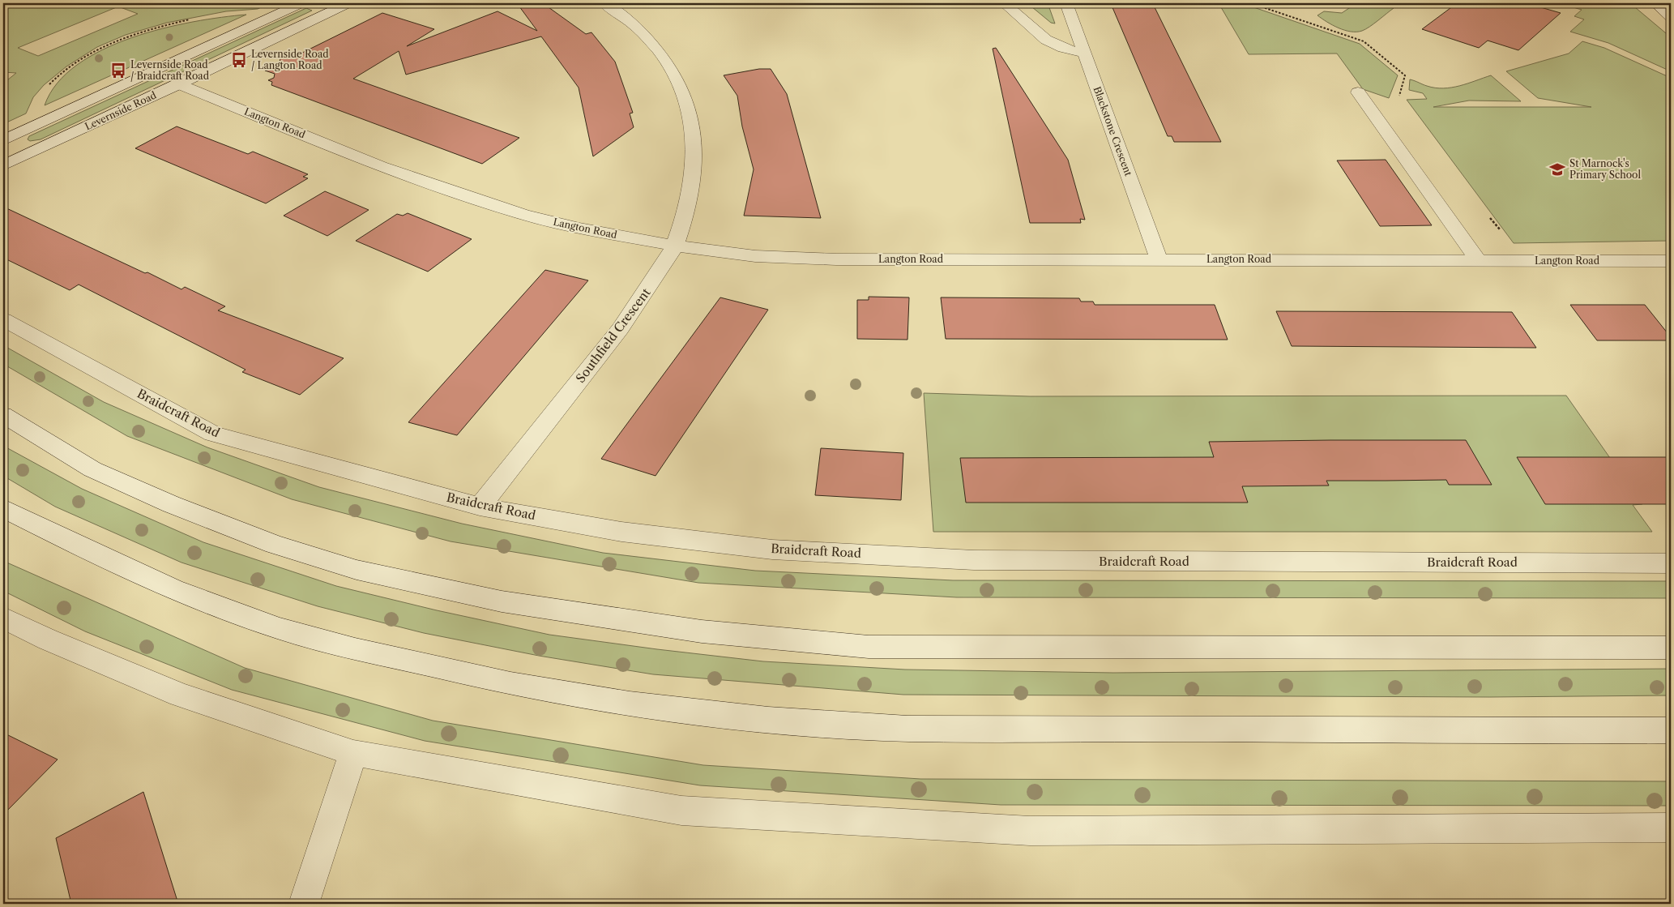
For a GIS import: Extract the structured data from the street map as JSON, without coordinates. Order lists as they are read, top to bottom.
{
  "streets": {
    "street": [
      "Levernside Road",
      "Langton Road",
      "Blackstone Crescent",
      "Southfield Crescent",
      "Braidcraft Road"
    ]
  },
  "crossings": [
    ["Levernside Road", "Langton Road"],
    ["Langton Road", "Blackstone Crescent"],
    ["Langton Road", "Southfield Crescent"],
    ["Southfield Crescent", "Braidcraft Road"]
  ],
  "places": {
    "bus stop": ["Levernside Road / Langton Road", "Levernside Road / Braidcraft Road"],
    "school or university": ["St Marnock's Primary School"]
  }
}
